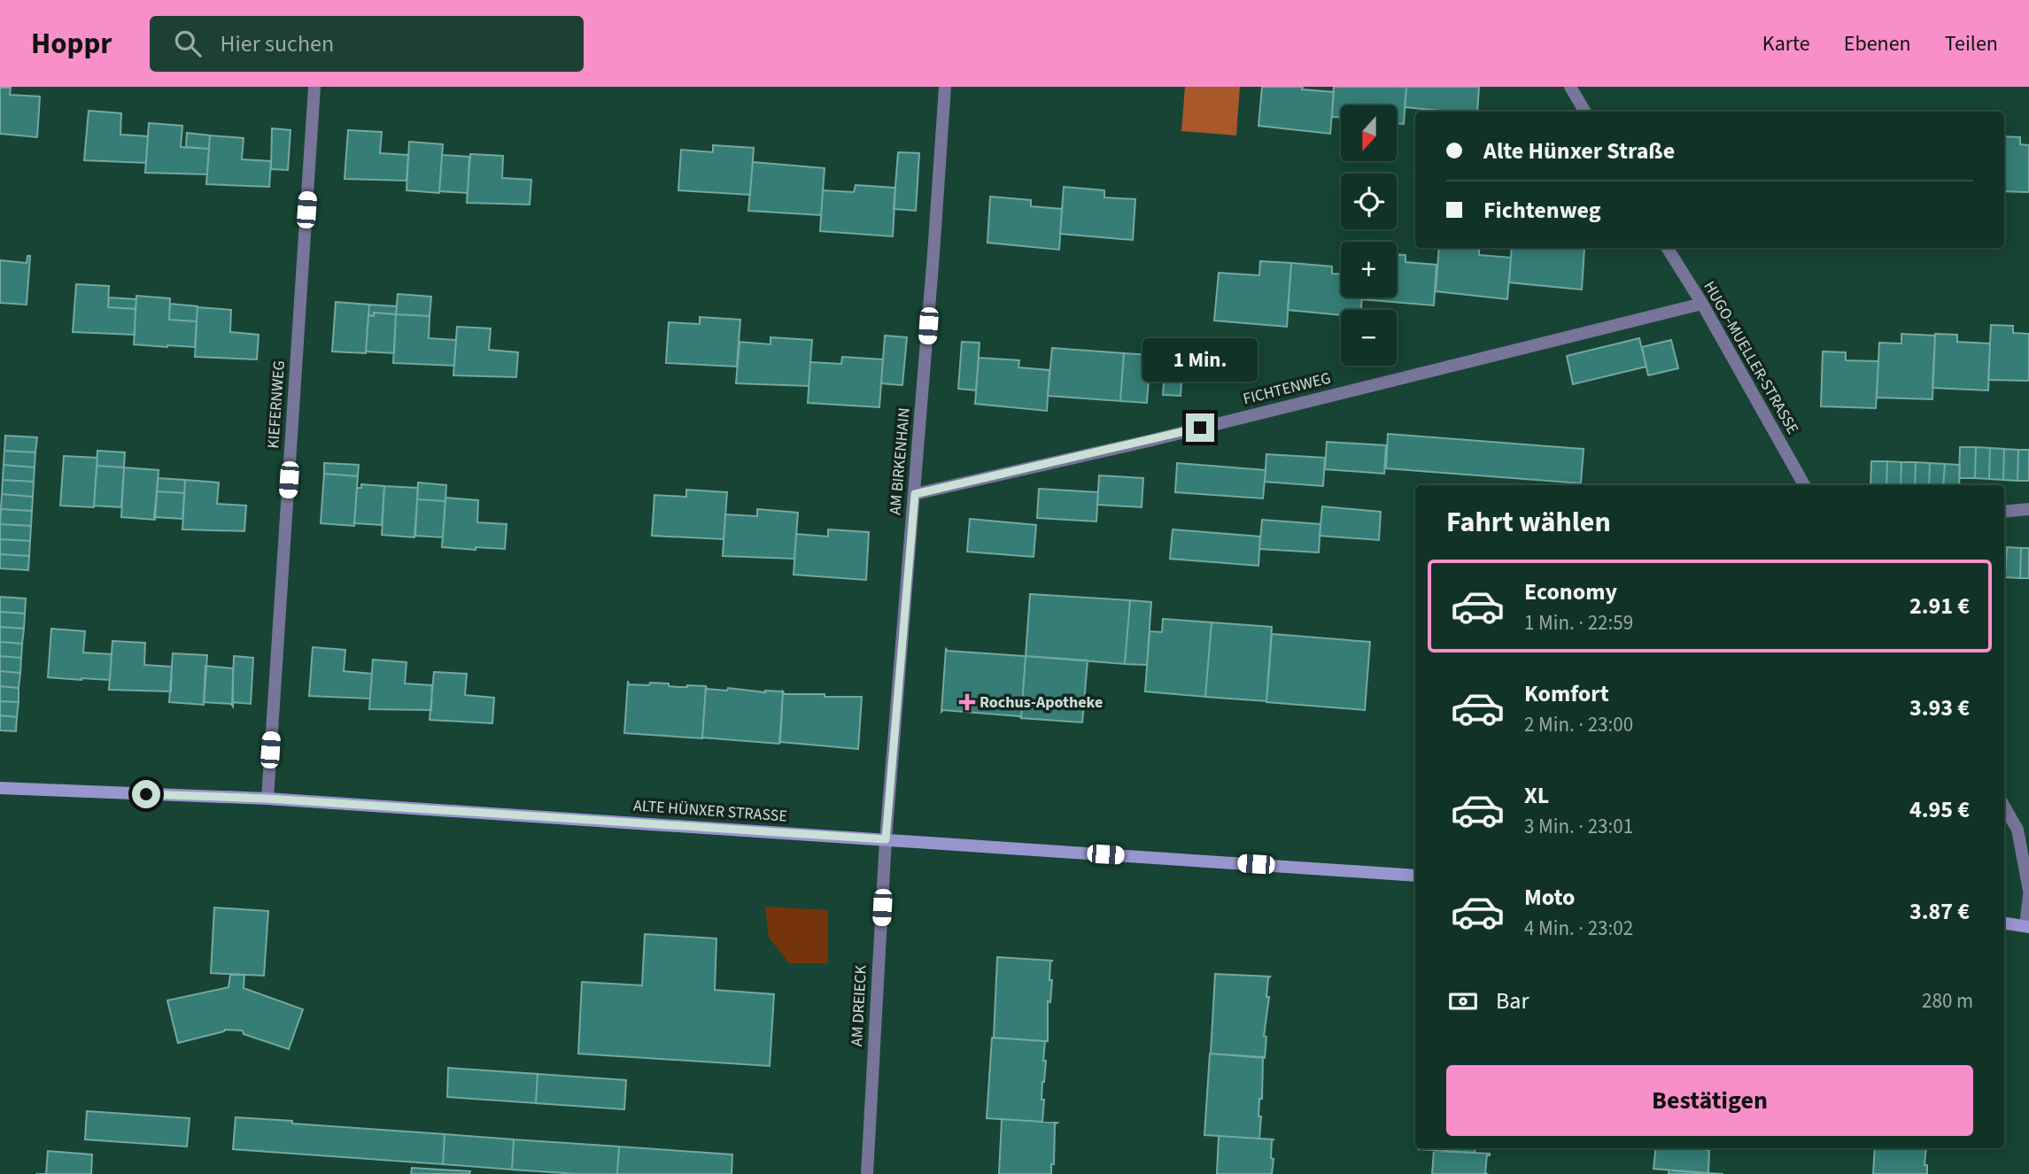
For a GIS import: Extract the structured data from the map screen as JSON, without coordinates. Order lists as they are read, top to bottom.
{
  "streets": {
    "street": [
      "HUGO-MUELLER-STRASSE",
      "FICHTENWEG",
      "KIEFERNWEG",
      "AM BIRKENHAIN",
      "ALTE HÜNXER STRASSE",
      "AM DREIECK"
    ]
  },
  "crossings": [
    ["HUGO-MUELLER-STRASSE", "FICHTENWEG"],
    ["FICHTENWEG", "AM BIRKENHAIN"],
    ["KIEFERNWEG", "ALTE HÜNXER STRASSE"],
    ["AM BIRKENHAIN", "ALTE HÜNXER STRASSE"],
    ["AM BIRKENHAIN", "AM DREIECK"],
    ["ALTE HÜNXER STRASSE", "AM DREIECK"]
  ],
  "places": {
    "health": ["Rochus-Apotheke"]
  },
  "north": "bottom",
  "page": {
    "header": "Hoppr",
    "search": "Hier suchen",
    "nav": ["Karte", "Ebenen", "Teilen"],
    "map_buttons": ["+", "−"],
    "banner": ["Alte Hünxer Straße", "Fichtenweg"],
    "bubble": "1 Min.",
    "heading": "Fahrt wählen",
    "list": [
      {
        "name": "Economy",
        "note": "1 Min. · 22:59",
        "value": "2.91 €"
      },
      {
        "name": "Komfort",
        "note": "2 Min. · 23:00",
        "value": "3.93 €"
      },
      {
        "name": "XL",
        "note": "3 Min. · 23:01",
        "value": "4.95 €"
      },
      {
        "name": "Moto",
        "note": "4 Min. · 23:02",
        "value": "3.87 €"
      }
    ],
    "pay": ["Bar", "280 m"],
    "buttons": "Bestätigen"
  }
}
